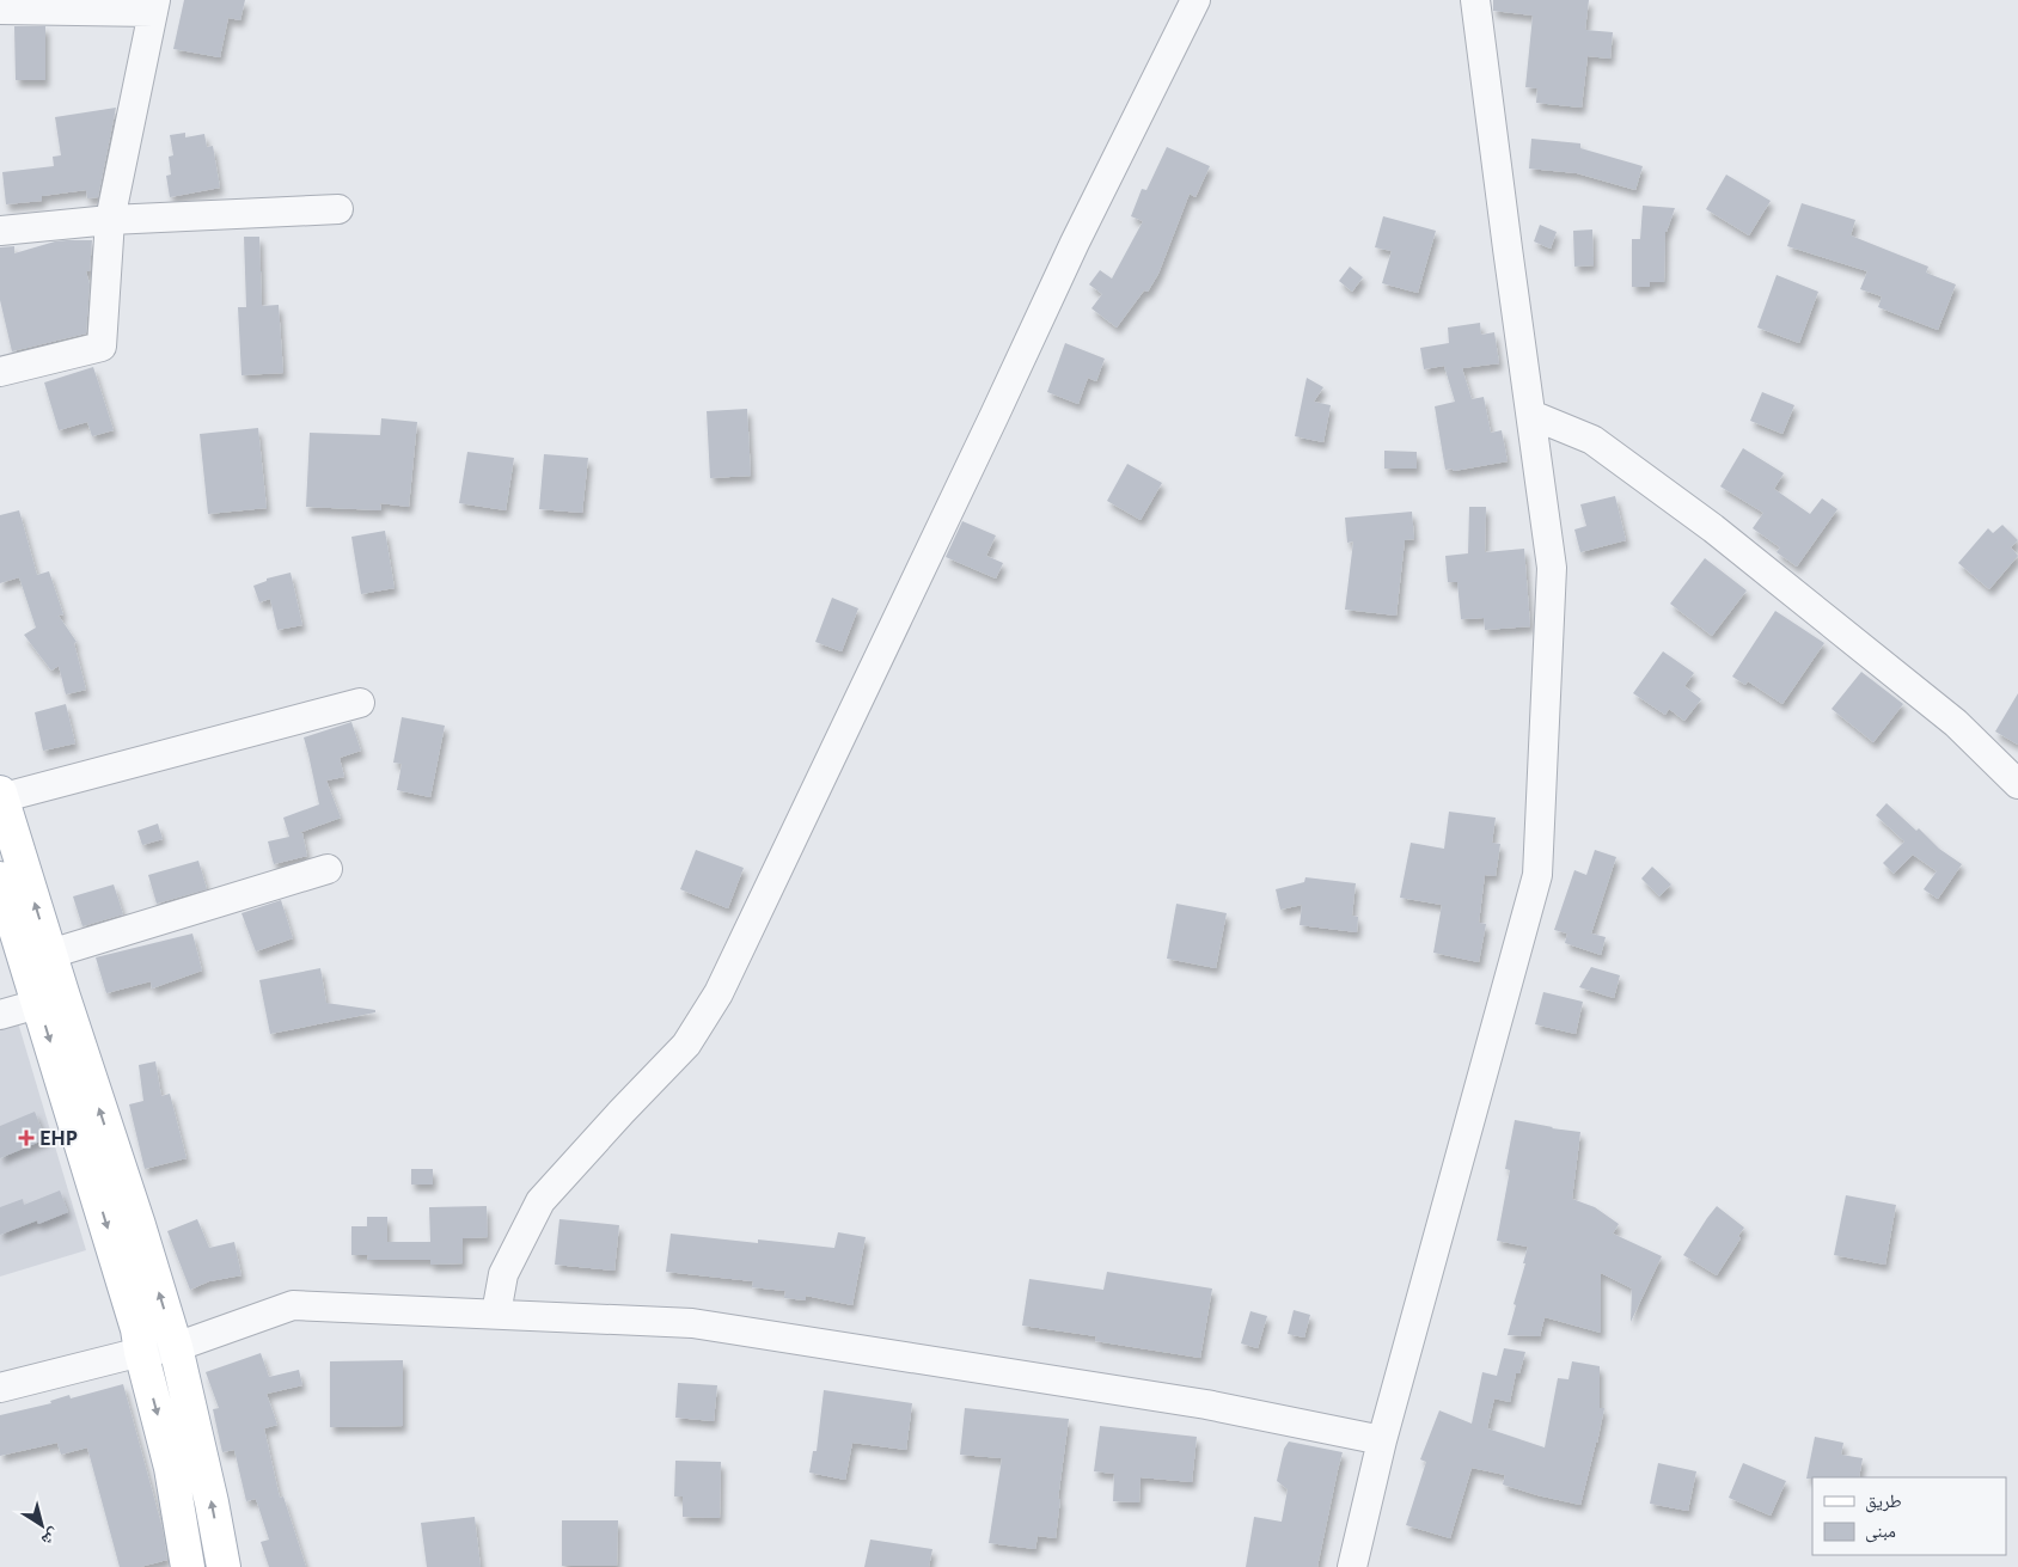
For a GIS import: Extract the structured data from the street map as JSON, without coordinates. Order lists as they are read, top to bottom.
{
  "places": {
    "health": ["EHP"]
  },
  "legend": ["طريق", "مبنى"],
  "north": "bottom right"
}
